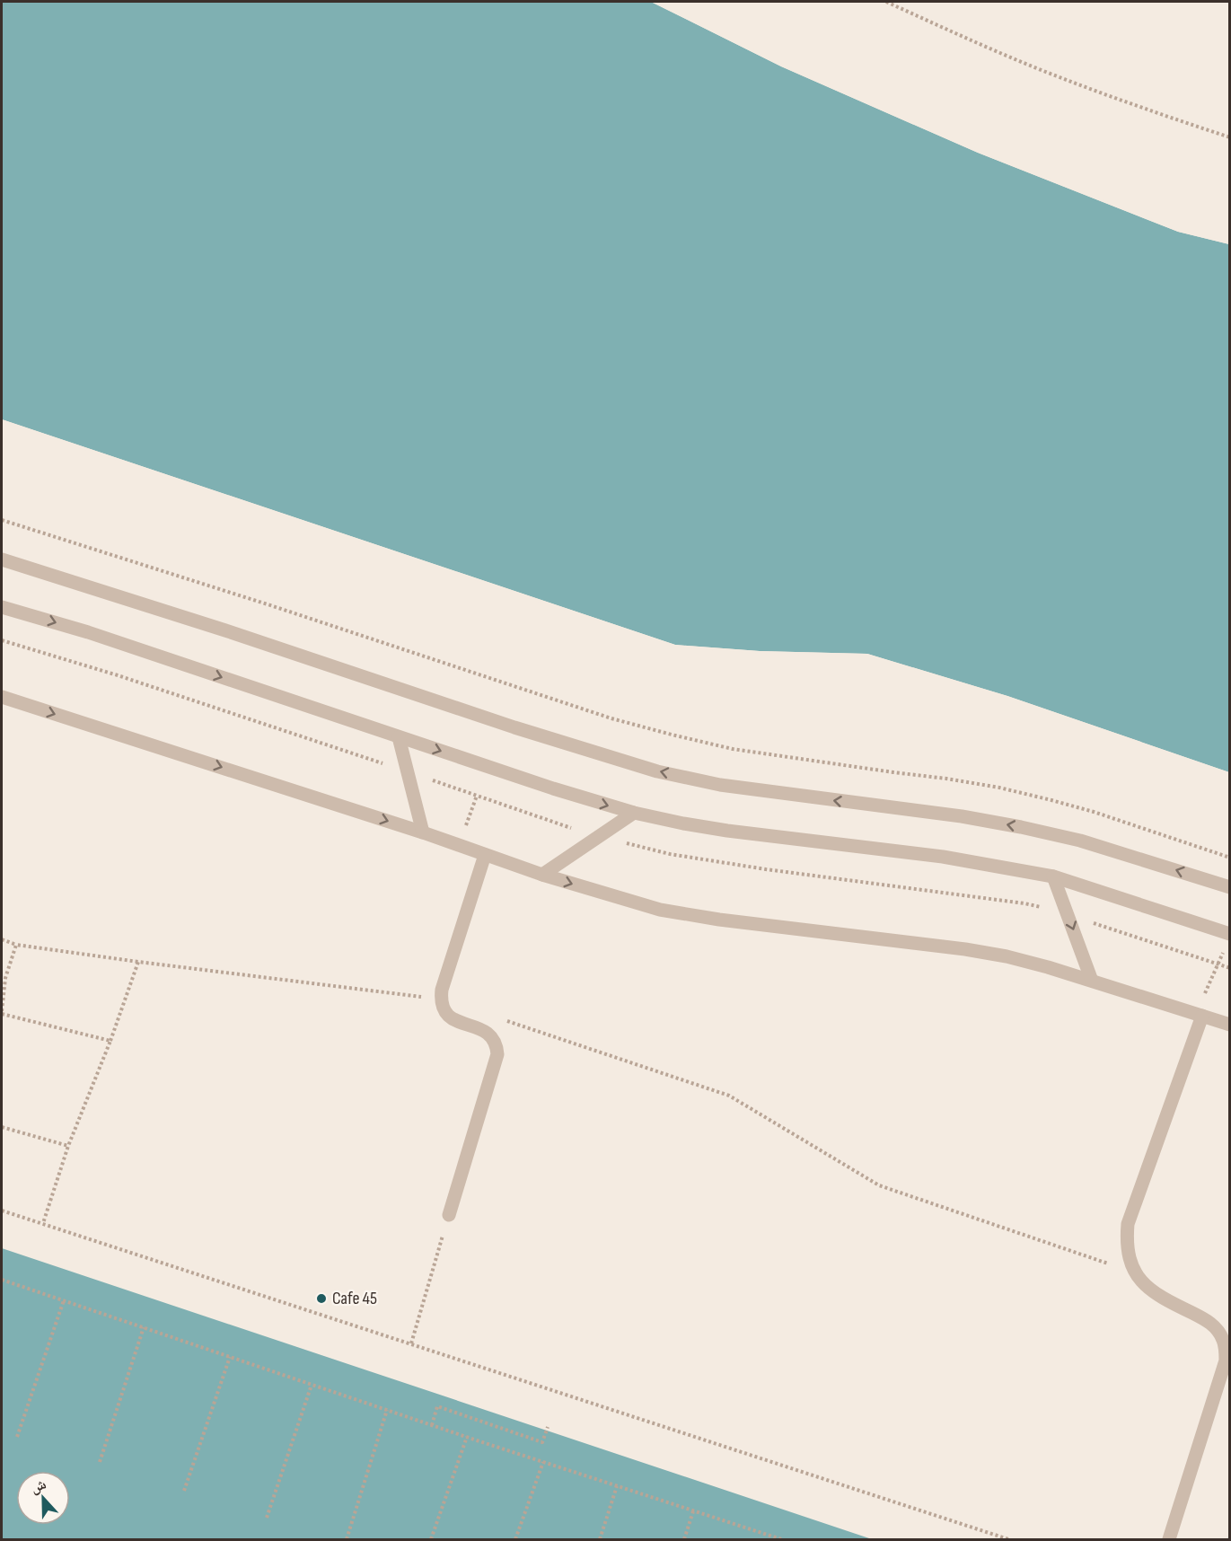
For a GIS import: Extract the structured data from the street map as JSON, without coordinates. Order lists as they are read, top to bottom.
{
  "places": ["Cafe 45"],
  "north": "top"
}
